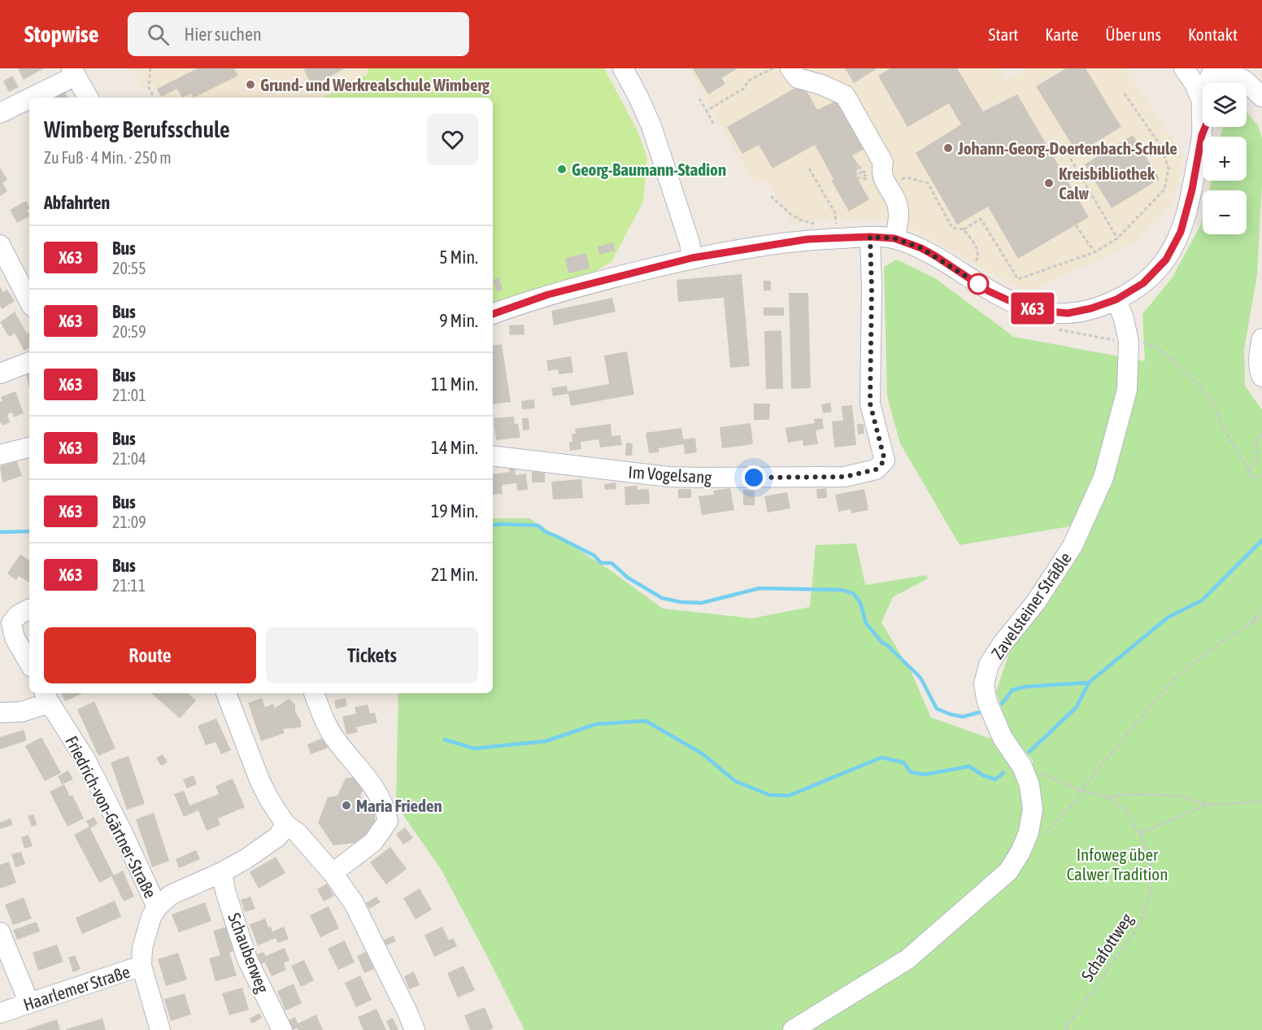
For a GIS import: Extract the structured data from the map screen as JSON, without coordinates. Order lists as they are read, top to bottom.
{
  "streets": {
    "street": [
      "Im Vogelsang",
      "Zavelsteiner Sträßle",
      "Friedrich-von-Gärtner-Straße",
      "Schauberweg",
      "Haarlemer Straße"
    ],
    "path": ["Schafottweg"]
  },
  "crossings": [
    ["Friedrich-von-Gärtner-Straße", "Haarlemer Straße"]
  ],
  "parks": ["Infoweg über Calwer Tradition"],
  "places": [
    "Grund- und Werkrealschule Wimberg",
    "Johann-Georg-Doertenbach-Schule",
    "Georg-Baumann-Stadion",
    "Kreisbibliothek Calw",
    "Maria Frieden"
  ],
  "lines": ["bus line X63"],
  "page": {
    "header": "Stopwise",
    "search": "Hier suchen",
    "nav": [
      "Start",
      "Karte",
      "Über uns",
      "Kontakt"
    ],
    "on_map": "X63",
    "map_buttons": ["+", "−"],
    "heading": [
      ["Wimberg Berufsschule", "Zu Fuß · 4 Min. · 250 m"],
      "Abfahrten"
    ],
    "list": [
      {
        "mark": "X63",
        "name": "Bus",
        "note": "20:55",
        "value": "5 Min."
      },
      {
        "mark": "X63",
        "name": "Bus",
        "note": "20:59",
        "value": "9 Min."
      },
      {
        "mark": "X63",
        "name": "Bus",
        "note": "21:01",
        "value": "11 Min."
      },
      {
        "mark": "X63",
        "name": "Bus",
        "note": "21:04",
        "value": "14 Min."
      },
      {
        "mark": "X63",
        "name": "Bus",
        "note": "21:09",
        "value": "19 Min."
      },
      {
        "mark": "X63",
        "name": "Bus",
        "note": "21:11",
        "value": "21 Min."
      }
    ],
    "buttons": ["Route", "Tickets"]
  }
}
